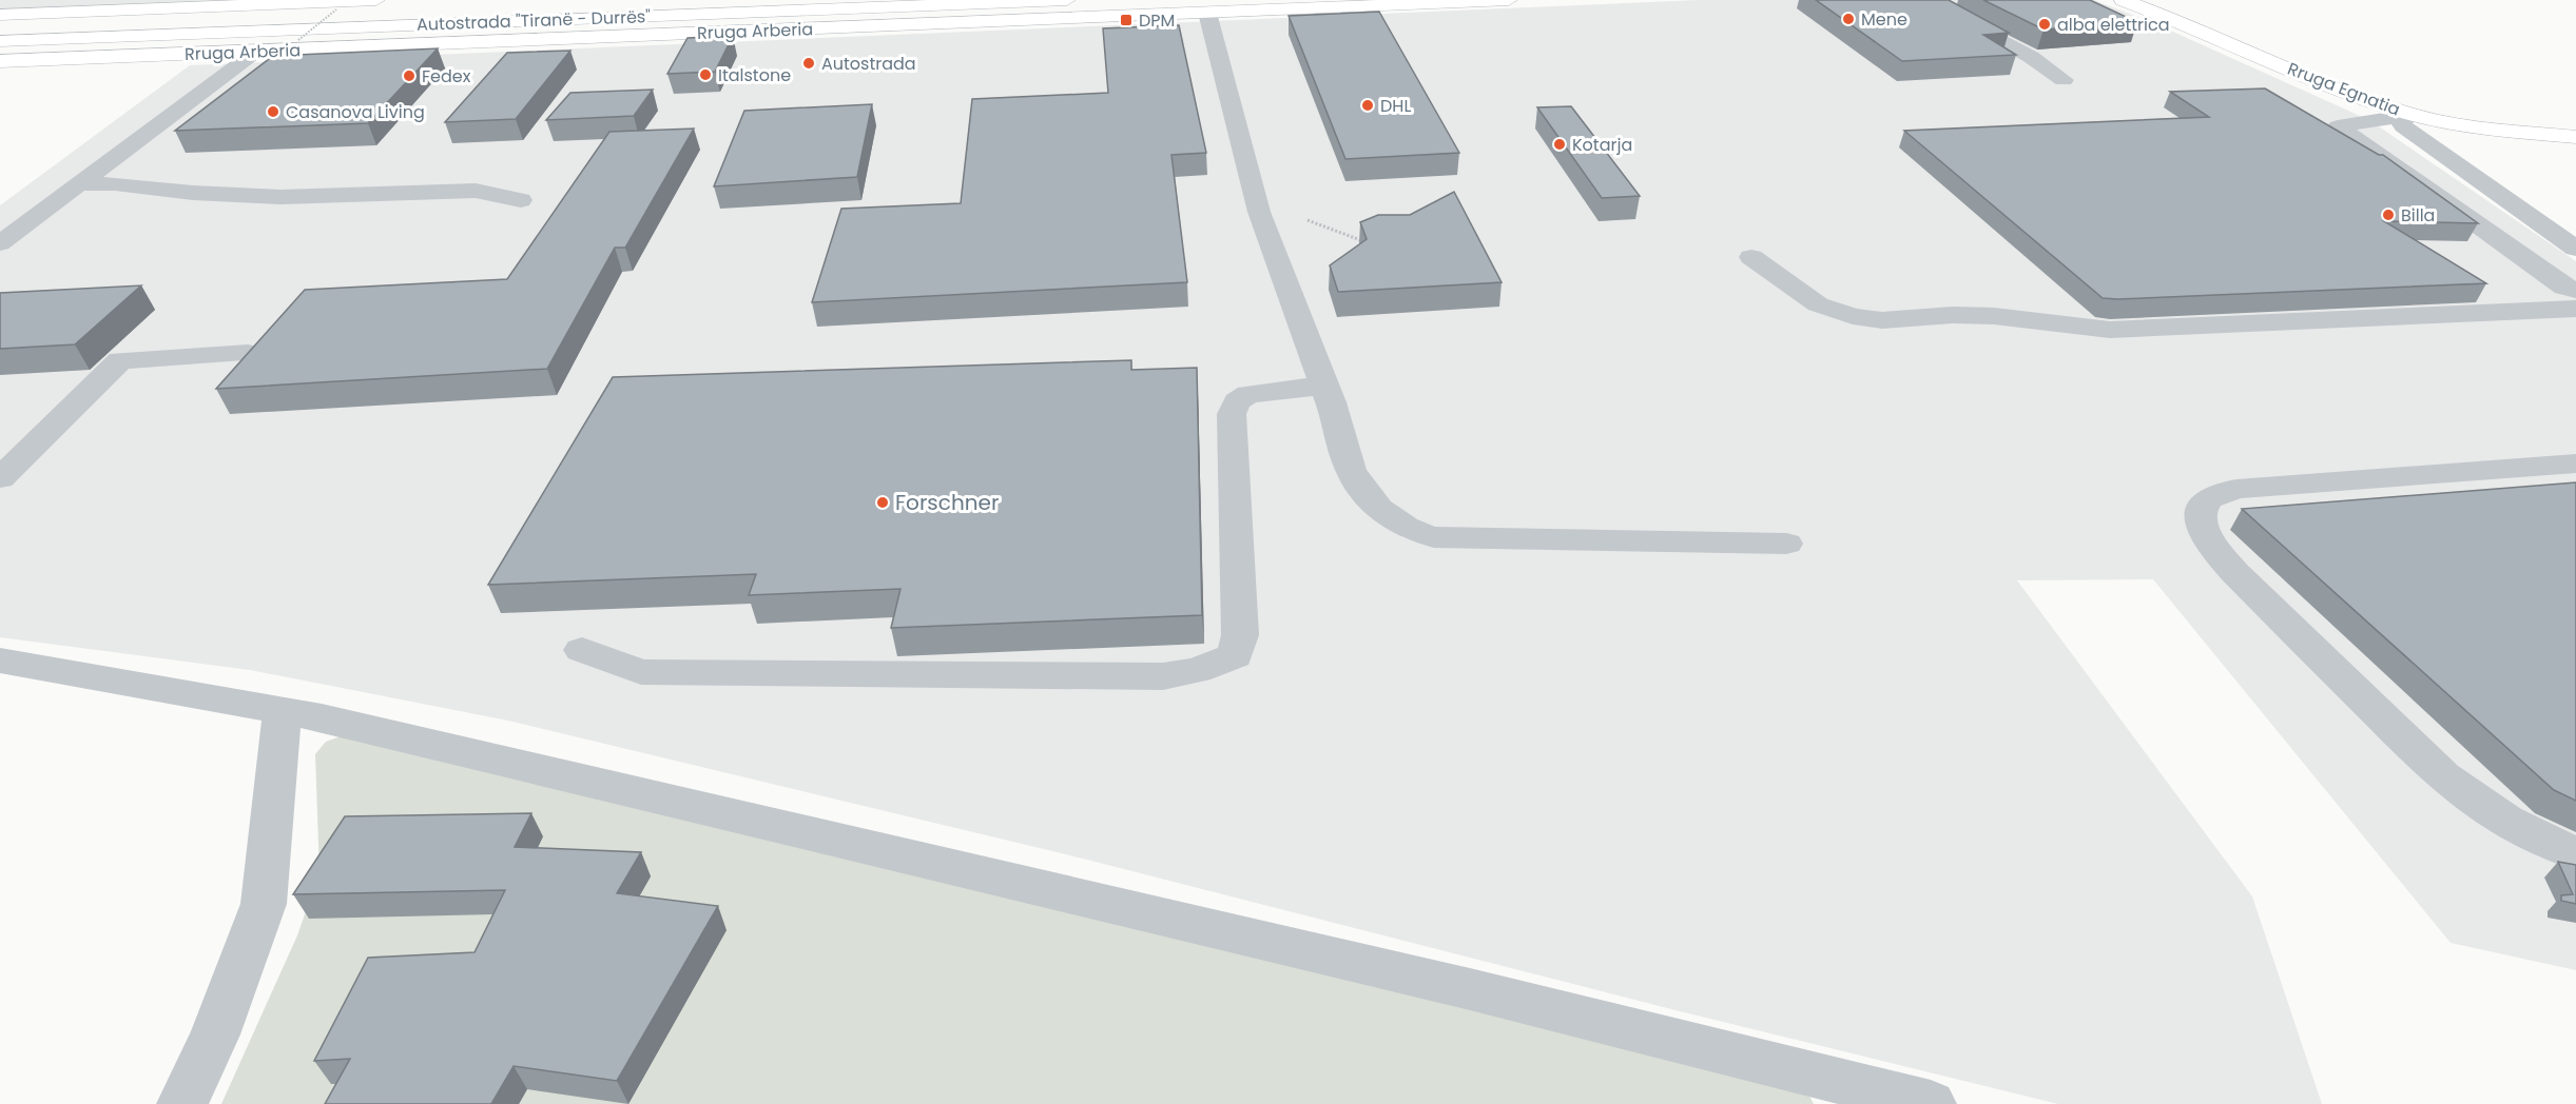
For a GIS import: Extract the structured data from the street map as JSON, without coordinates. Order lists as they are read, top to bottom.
{
  "streets": {
    "main road": ["Autostrada \"Tiranë - Durrës\"", "Rruga Arberia", "Rruga Egnatia"]
  },
  "places": {
    "other": [
      "Mene",
      "alba elettrica",
      "Autostrada",
      "Italstone",
      "Fedex",
      "DHL",
      "Casanova Living",
      "Kotarja",
      "Billa",
      "Forschner"
    ],
    "transit": ["DPM"]
  }
}
